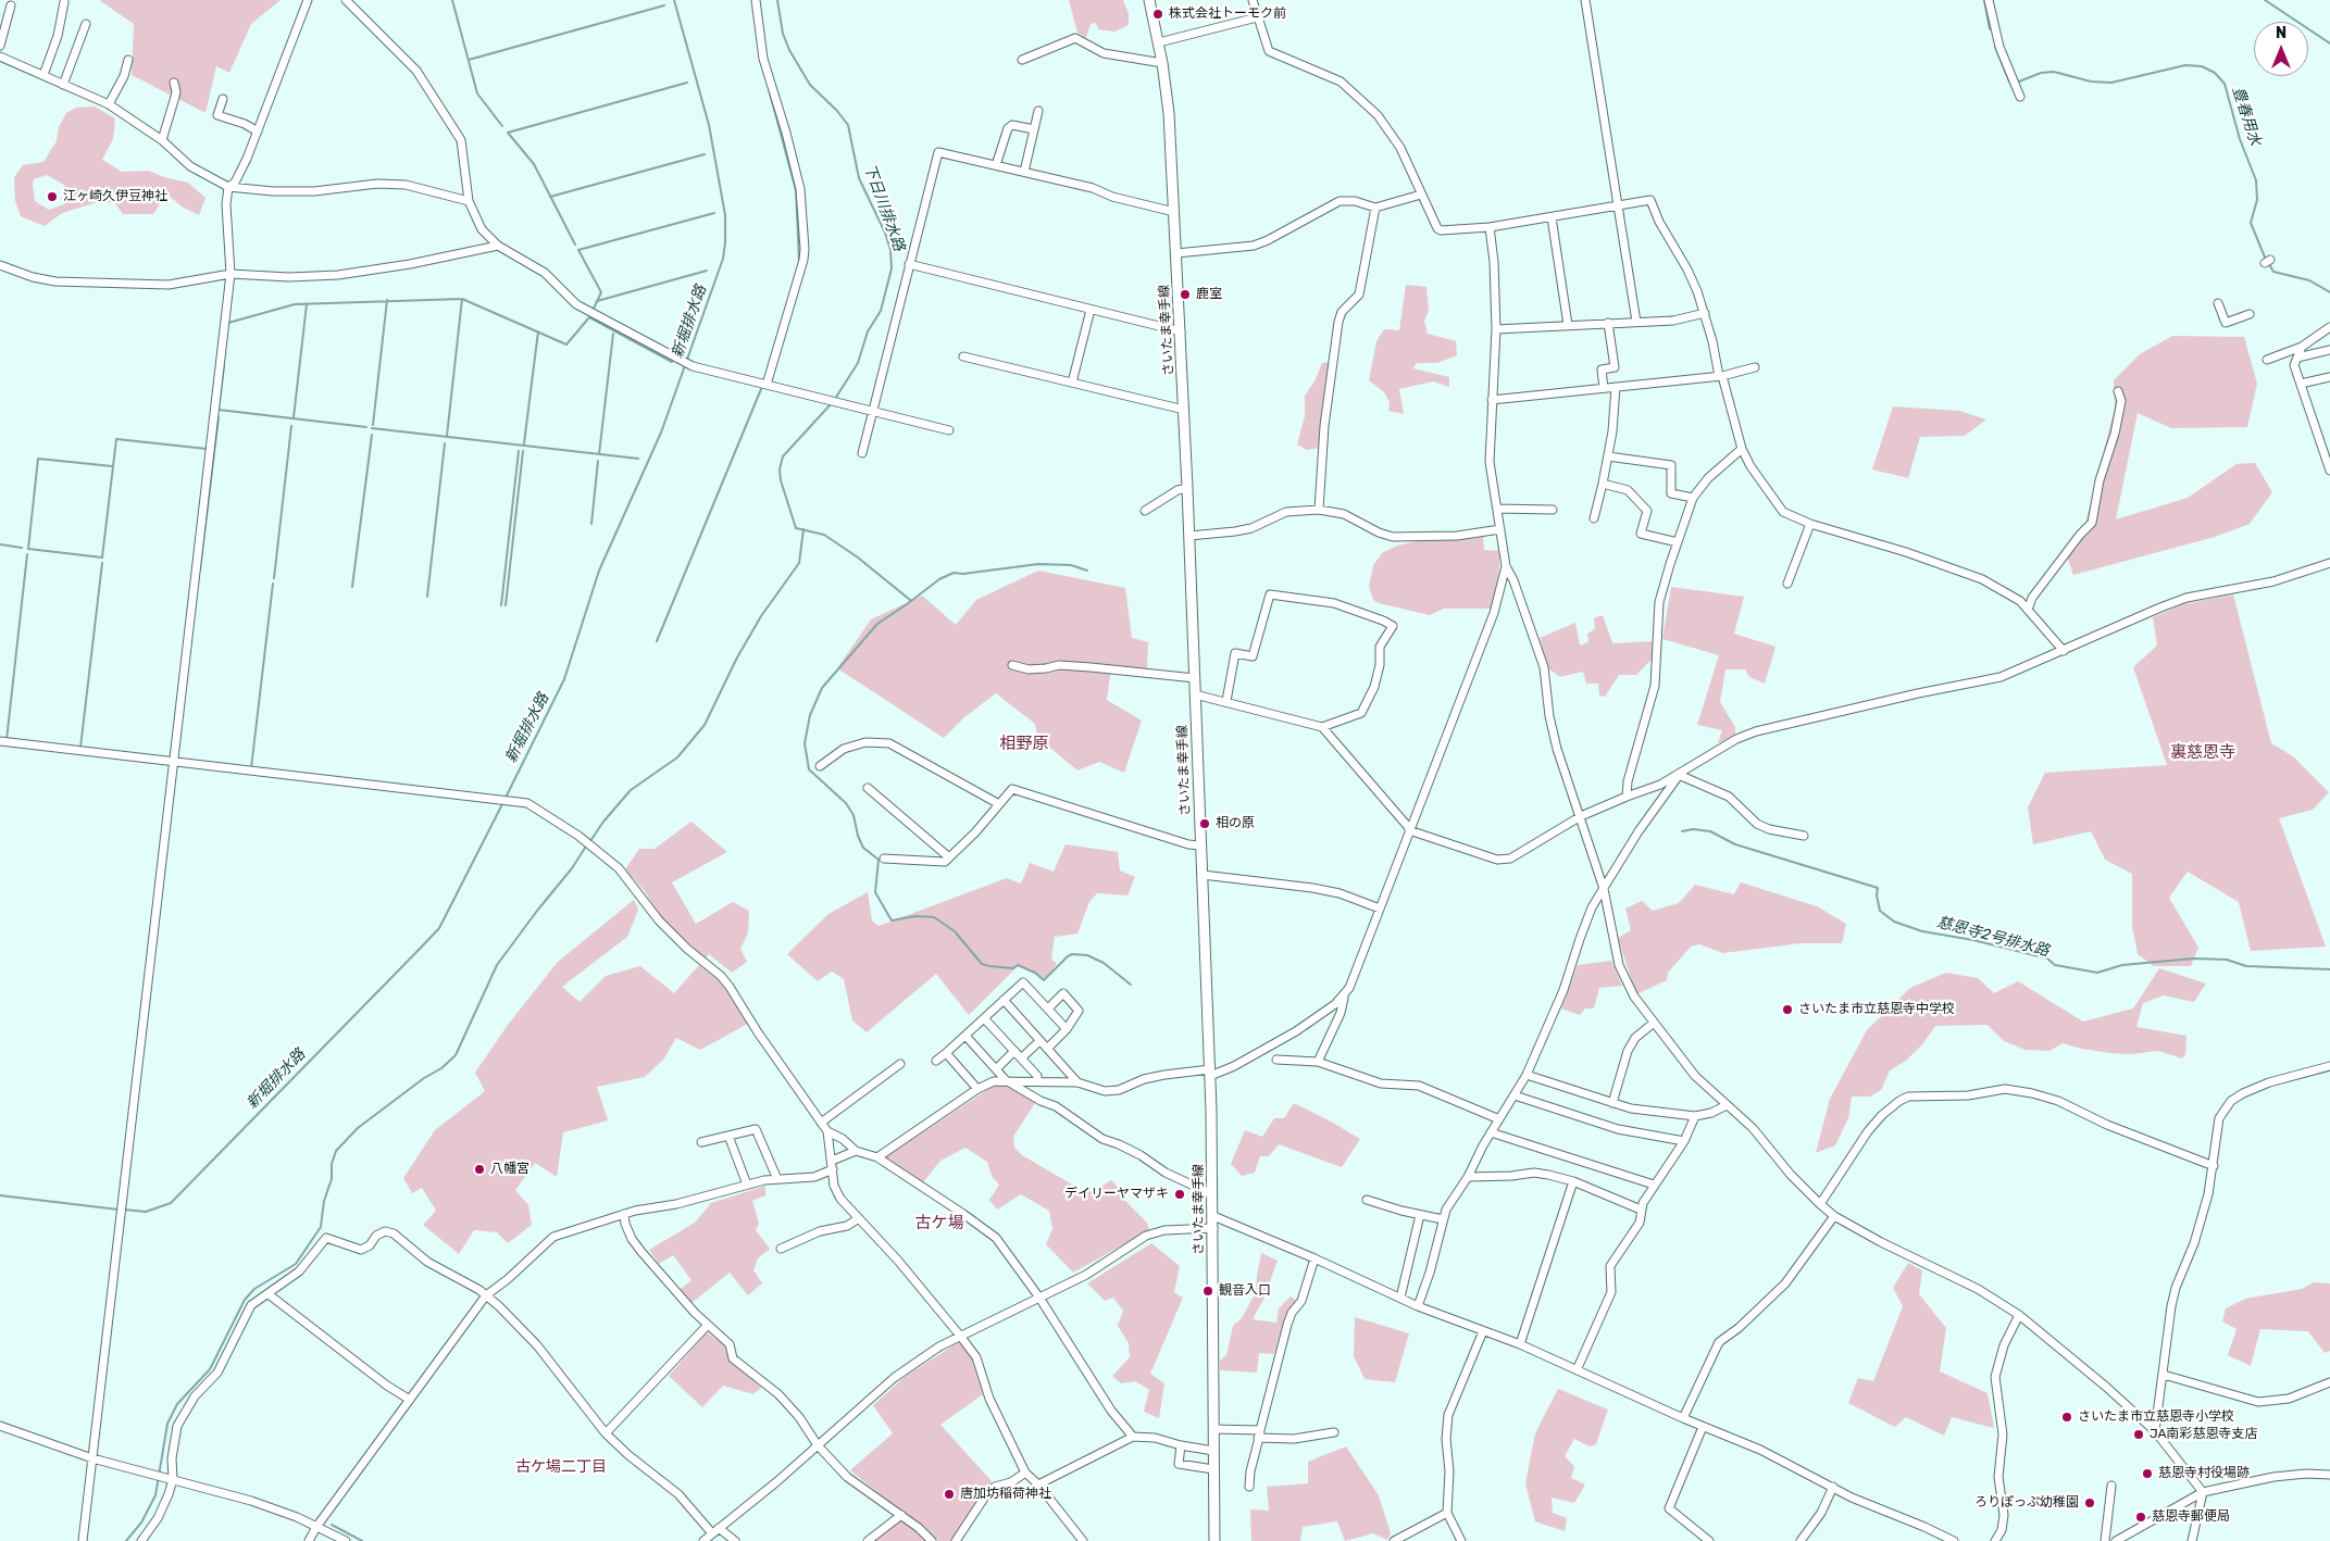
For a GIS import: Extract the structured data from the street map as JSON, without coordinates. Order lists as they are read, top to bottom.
{
  "streets": {
    "main road": ["さいたま幸手線"]
  },
  "districts": [
    "相野原",
    "裏慈恩寺",
    "古ケ場",
    "古ケ場二丁目"
  ],
  "water": [
    "豊春用水",
    "下日川排水路",
    "新堀排水路",
    "慈恩寺2号排水路"
  ],
  "places": [
    "株式会社トーモク前",
    "江ヶ崎久伊豆神社",
    "鹿室",
    "相の原",
    "さいたま市立慈恩寺中学校",
    "八幡宮",
    "デイリーヤマザキ",
    "観音入口",
    "さいたま市立慈恩寺小学校",
    "JA南彩慈恩寺支店",
    "慈恩寺村役場跡",
    "唐加坊稲荷神社",
    "ろりぽっぷ幼稚園",
    "慈恩寺郵便局"
  ],
  "north": "top"
}
